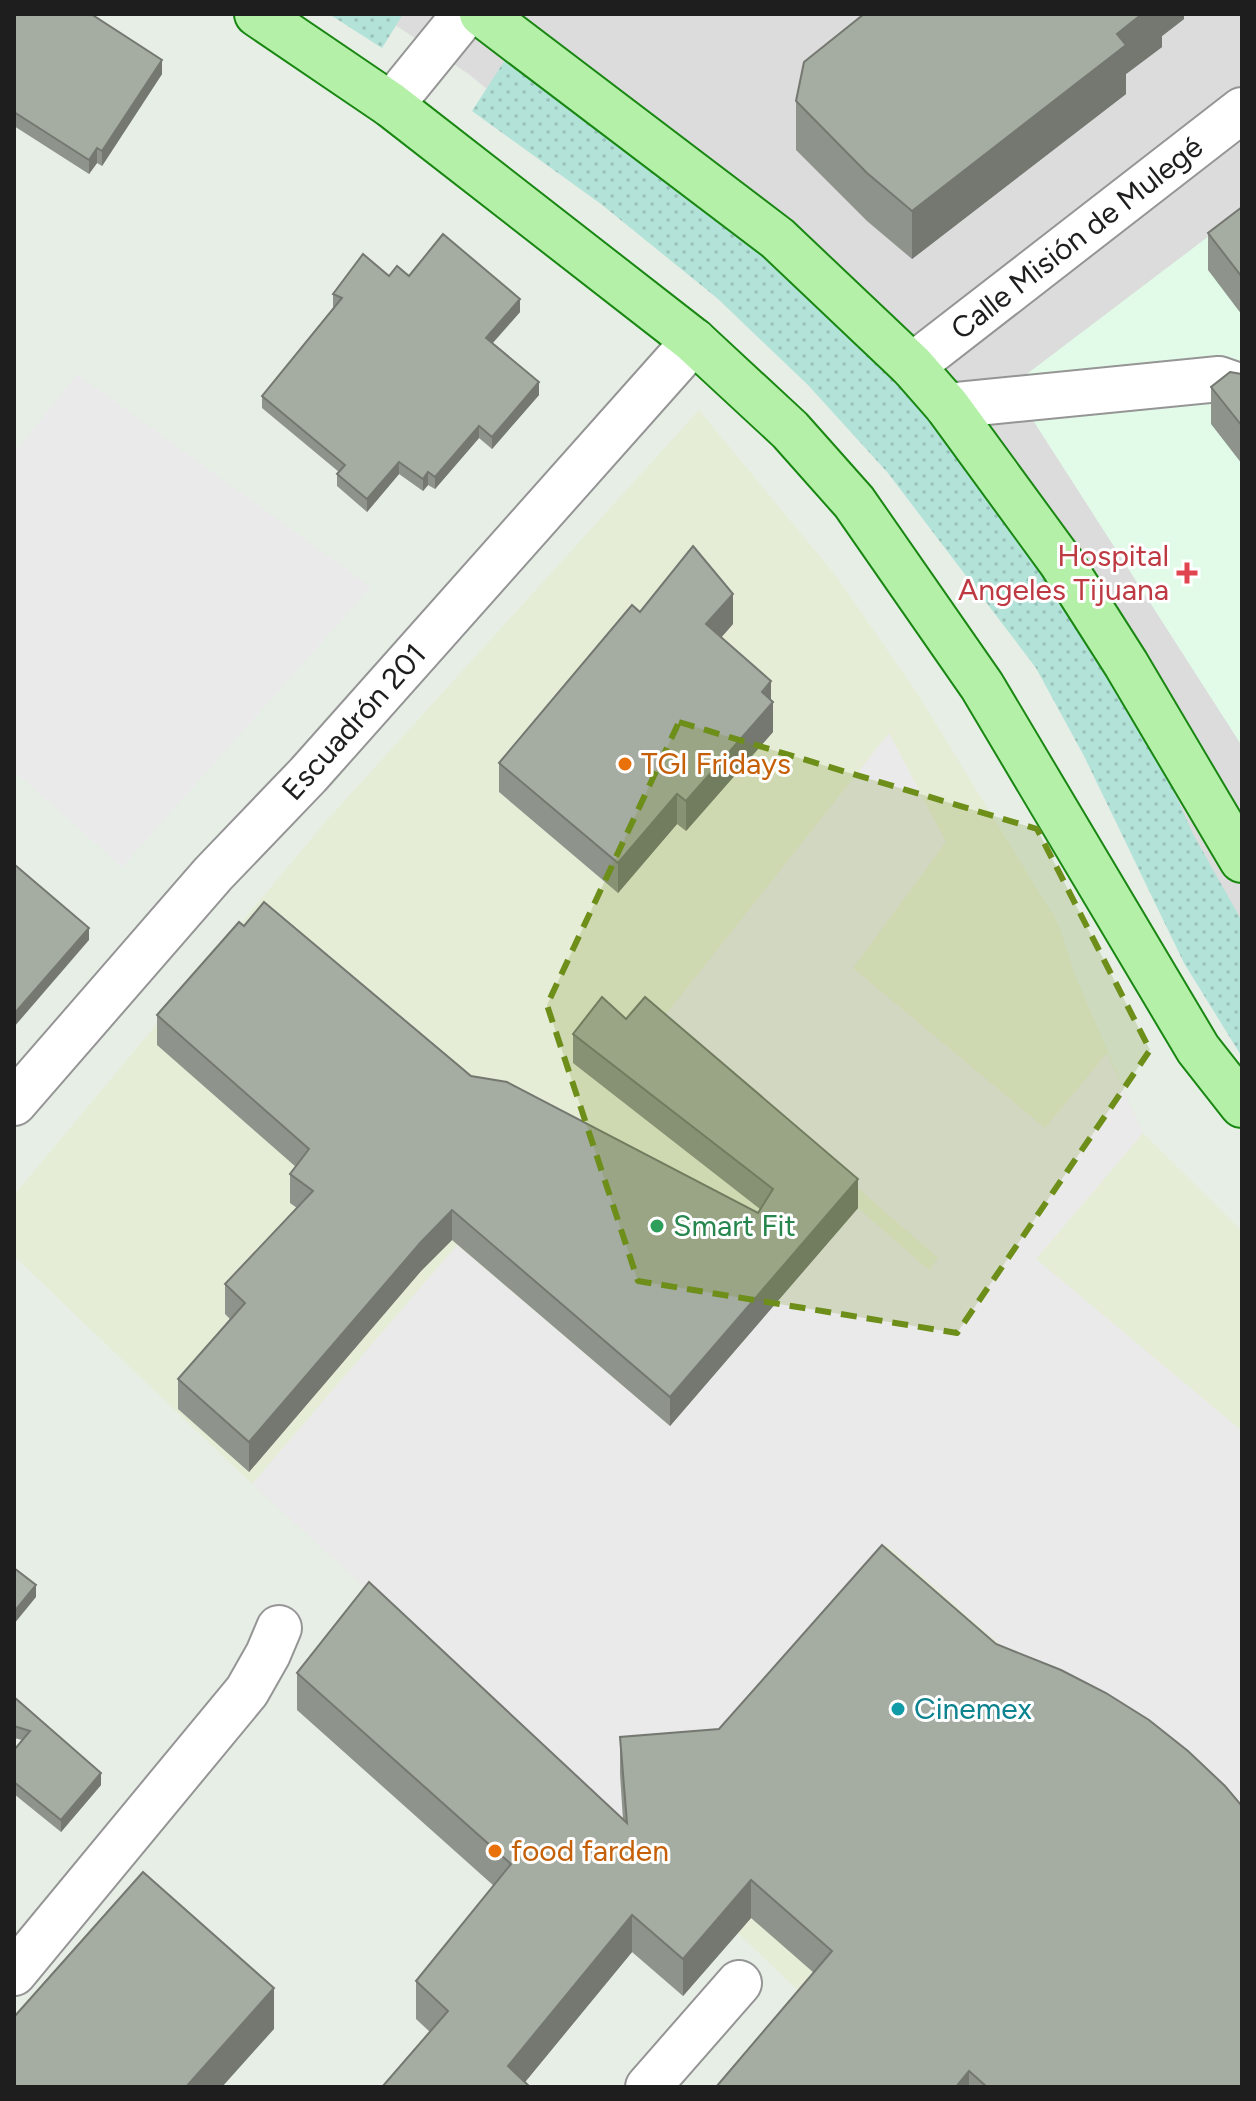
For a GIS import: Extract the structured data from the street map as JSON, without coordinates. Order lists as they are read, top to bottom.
{
  "streets": {
    "street": ["Calle Misión de Mulegé", "Escuadrón 201"]
  },
  "places": {
    "health": ["Hospital Angeles Tijuana"],
    "other": [
      "TGI Fridays",
      "Smart Fit",
      "Cinemex",
      "food farden"
    ]
  }
}
